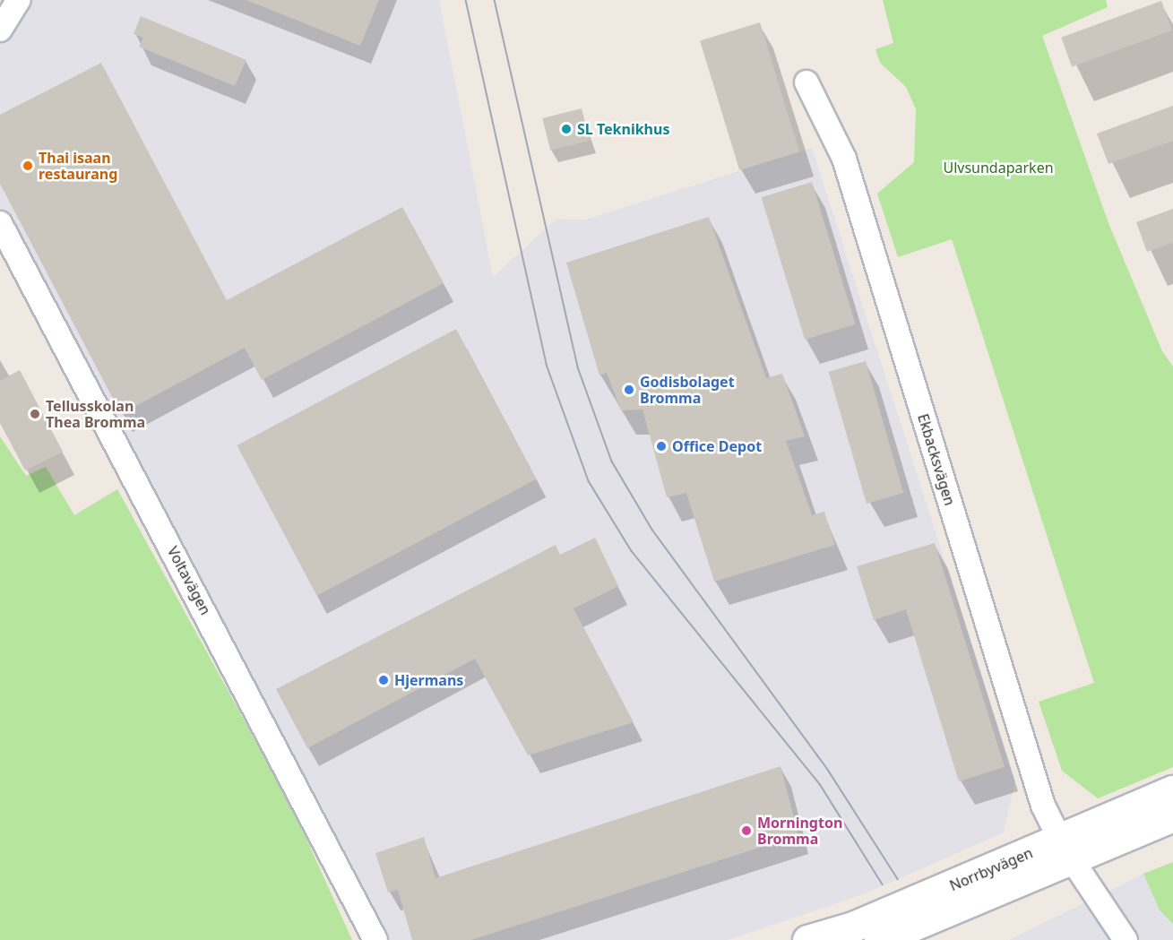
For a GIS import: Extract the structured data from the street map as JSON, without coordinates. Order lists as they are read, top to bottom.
{
  "streets": {
    "main road": ["Norrbyvägen"],
    "street": ["Ekbacksvägen", "Voltavägen"]
  },
  "crossings": [
    ["Ekbacksvägen", "Norrbyvägen"]
  ],
  "parks": ["Ulvsundaparken"],
  "places": [
    "SL Teknikhus",
    "Thai isaan restaurang",
    "Godisbolaget Bromma",
    "Tellusskolan Thea Bromma",
    "Office Depot",
    "Hjermans",
    "Mornington Bromma"
  ]
}
